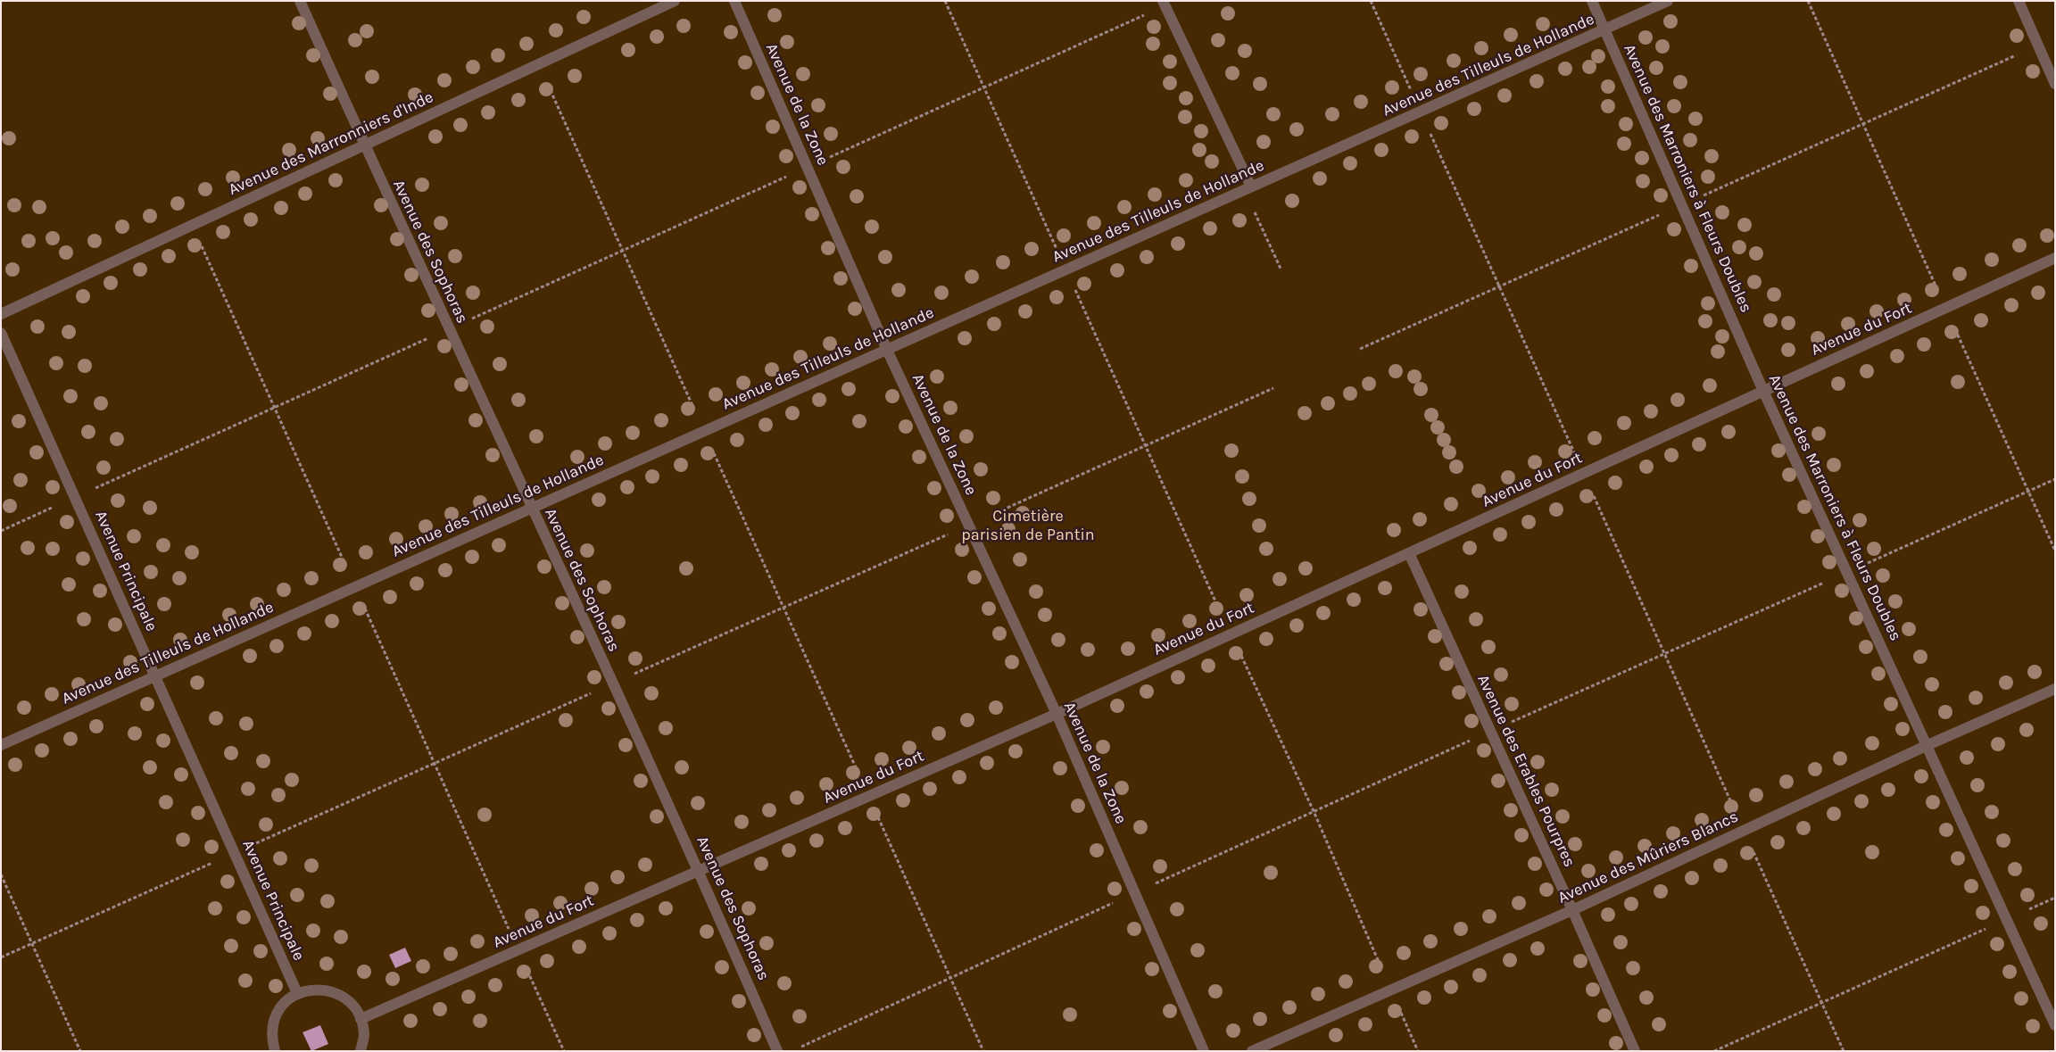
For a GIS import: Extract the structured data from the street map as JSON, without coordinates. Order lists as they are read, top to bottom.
{
  "streets": {
    "lane": [
      "Avenue des Tilleuls de Hollande",
      "Avenue de la Zone",
      "Avenue des Marronniers d'Inde",
      "Avenue des Marroniers à Fleurs Doubles",
      "Avenue des Sophoras",
      "Avenue du Fort",
      "Avenue Principale",
      "Avenue des Erables Pourpres",
      "Avenue des Mûriers Blancs"
    ]
  },
  "crossings": [
    ["Avenue des Tilleuls de Hollande", "Avenue de la Zone"],
    ["Avenue des Tilleuls de Hollande", "Avenue des Marroniers à Fleurs Doubles"],
    ["Avenue des Tilleuls de Hollande", "Avenue des Sophoras"],
    ["Avenue des Tilleuls de Hollande", "Avenue Principale"],
    ["Avenue de la Zone", "Avenue du Fort"],
    ["Avenue des Marronniers d'Inde", "Avenue des Sophoras"],
    ["Avenue des Marroniers à Fleurs Doubles", "Avenue du Fort"],
    ["Avenue des Marroniers à Fleurs Doubles", "Avenue des Mûriers Blancs"],
    ["Avenue des Sophoras", "Avenue du Fort"],
    ["Avenue du Fort", "Avenue des Erables Pourpres"],
    ["Avenue des Erables Pourpres", "Avenue des Mûriers Blancs"]
  ],
  "parks": ["Cimetière parisien de Pantin"]
}
